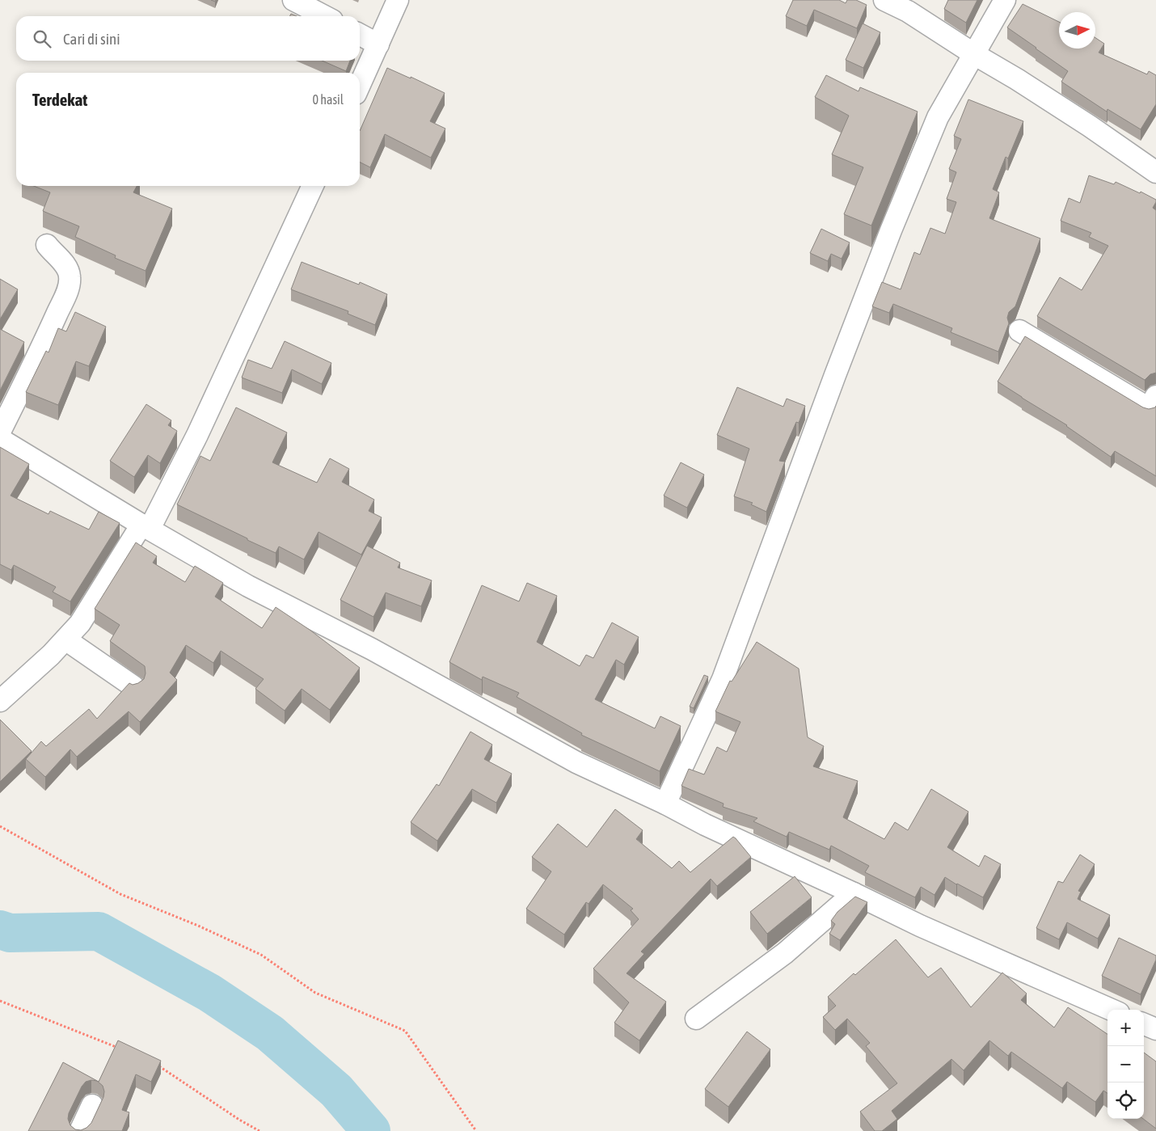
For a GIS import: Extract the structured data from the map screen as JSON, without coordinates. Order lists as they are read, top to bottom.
{
  "north": "right",
  "page": {
    "search": "Cari di sini",
    "heading": ["Terdekat", "0 hasil"],
    "map_buttons": ["+", "−"]
  }
}
